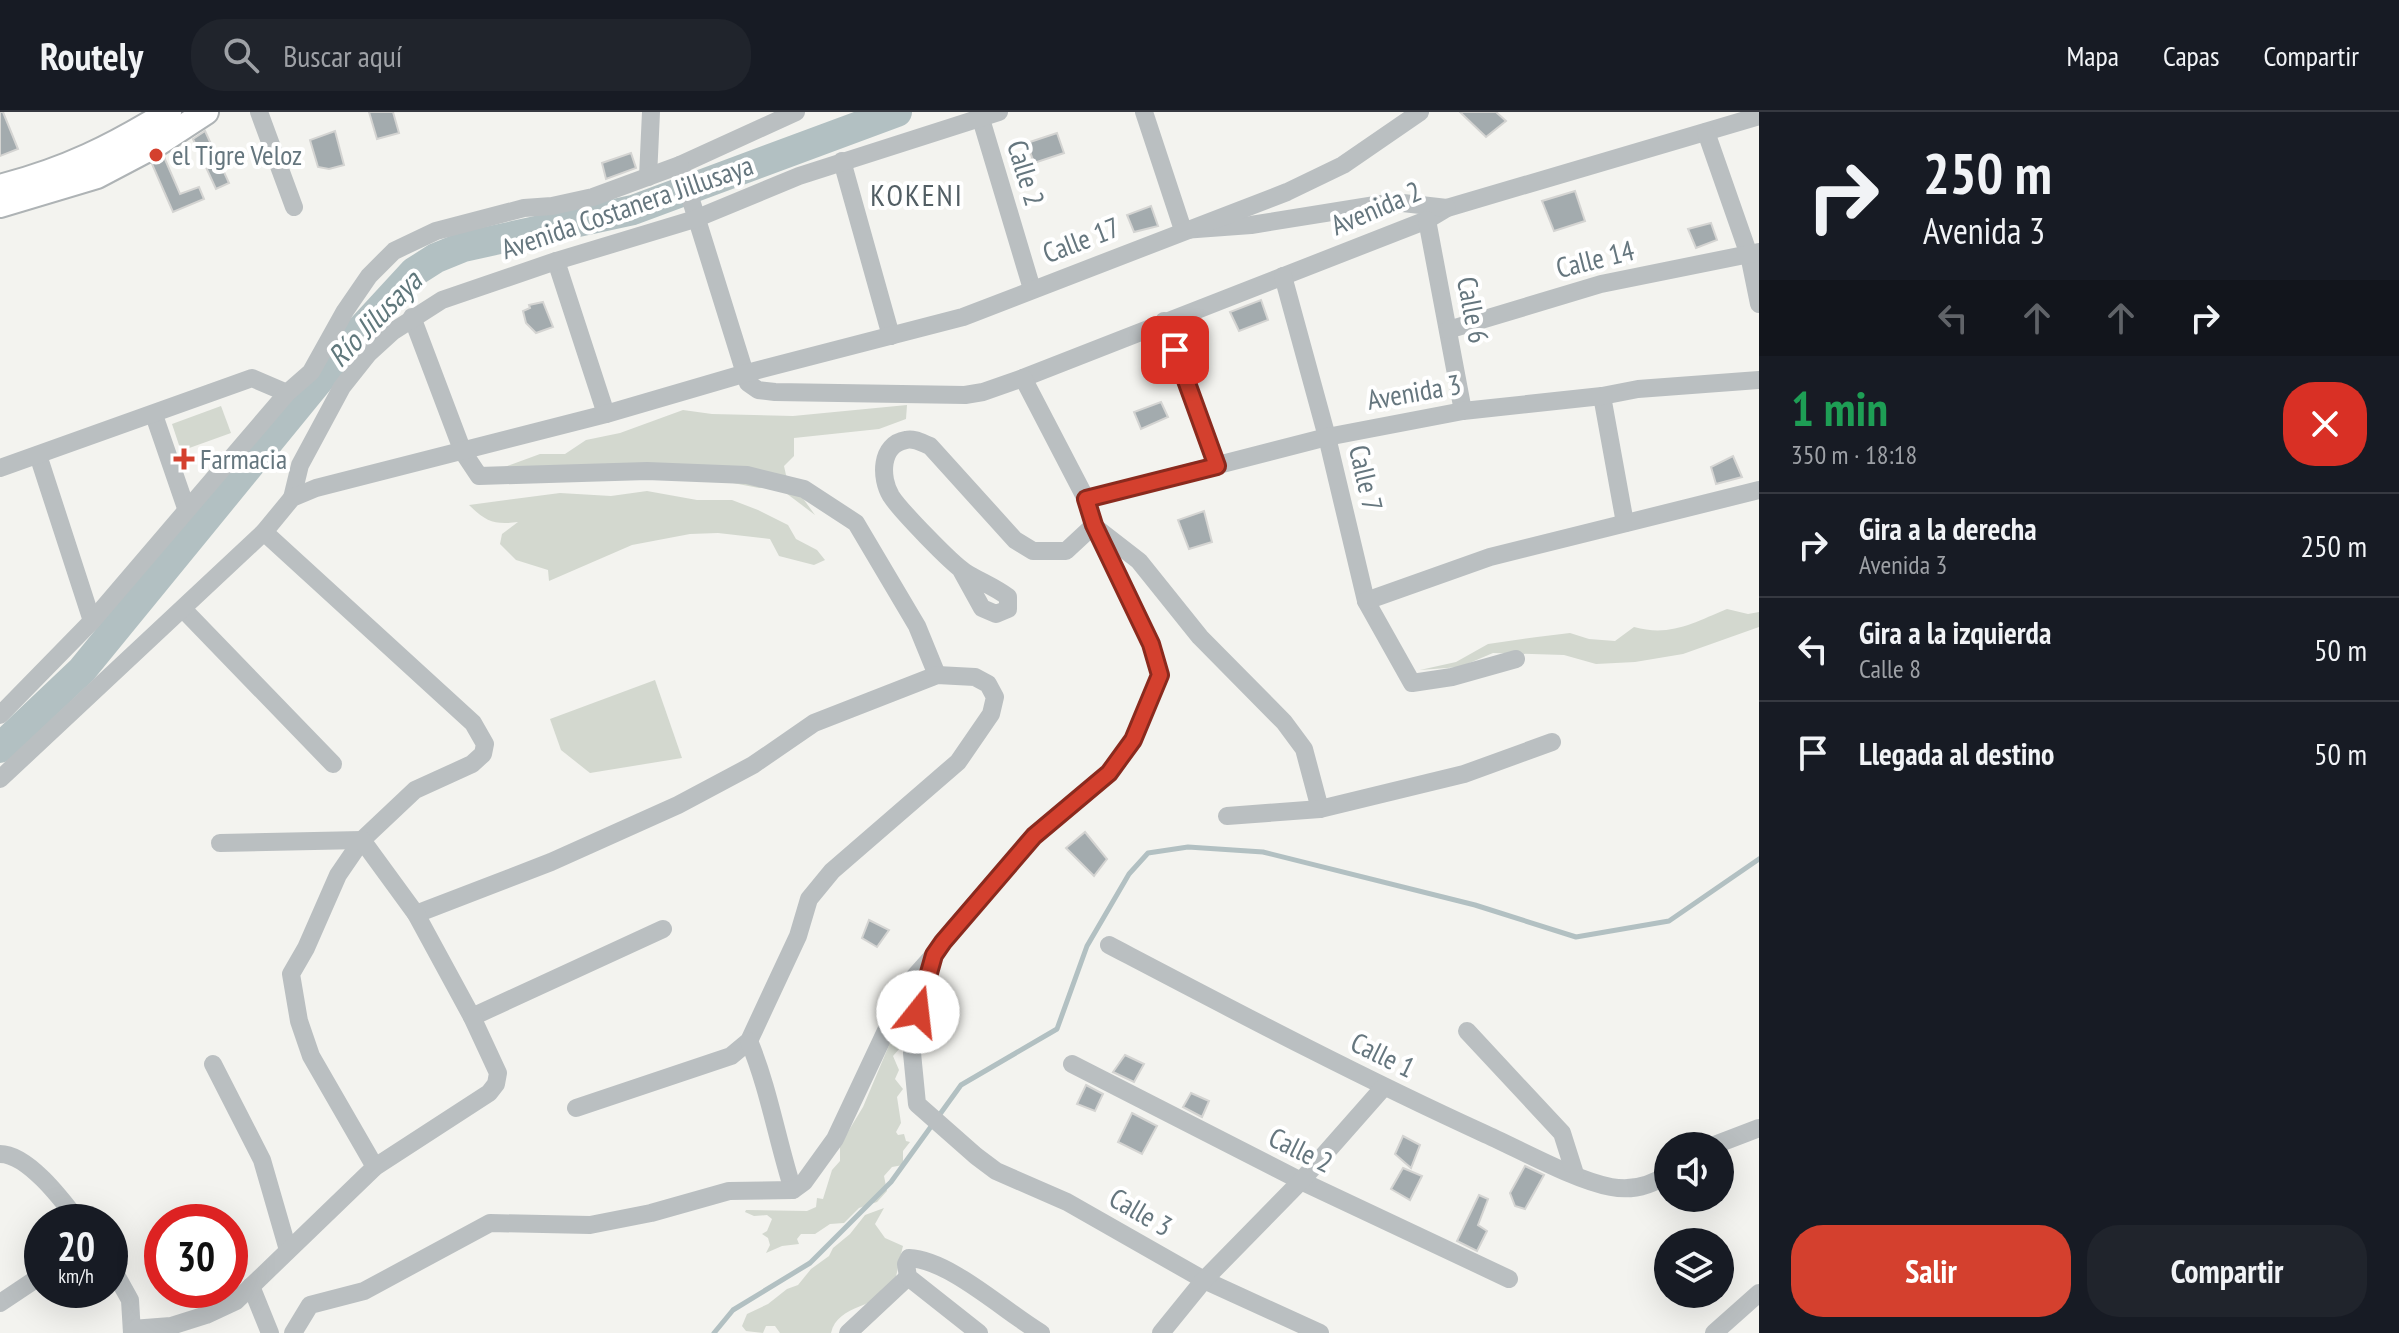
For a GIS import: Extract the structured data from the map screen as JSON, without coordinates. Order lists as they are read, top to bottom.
{
  "streets": {
    "street": [
      "Calle 2",
      "Avenida Costanera Jillusaya",
      "Avenida 2",
      "Calle 17",
      "Calle 14",
      "Calle 6",
      "Avenida 3",
      "Calle 7",
      "Calle 1",
      "Calle 3"
    ]
  },
  "crossings": [
    ["Calle 2", "Avenida Costanera Jillusaya"],
    ["Calle 2", "Calle 17"],
    ["Avenida Costanera Jillusaya", "Calle 17"],
    ["Avenida 2", "Calle 17"],
    ["Avenida 2", "Calle 6"],
    ["Avenida 2", "Calle 7"],
    ["Calle 14", "Calle 6"],
    ["Calle 6", "Avenida 3"],
    ["Avenida 3", "Calle 7"]
  ],
  "districts": ["KOKENI"],
  "water": ["Río Jilusaya"],
  "places": {
    "other": ["el Tigre Veloz"],
    "health": ["Farmacia"]
  },
  "page": {
    "header": "Routely",
    "search": "Buscar aquí",
    "nav": ["Mapa", "Capas", "Compartir"],
    "turn": ["250 m", "Avenida 3"],
    "heading": ["1 min", "350 m · 18:18"],
    "list": [
      {
        "name": "Gira a la derecha",
        "note": "Avenida 3",
        "value": "250 m"
      },
      {
        "name": "Gira a la izquierda",
        "note": "Calle 8",
        "value": "50 m"
      },
      {
        "name": "Llegada al destino",
        "value": "50 m"
      }
    ],
    "speed": "20 km/h",
    "limit": "30",
    "buttons": ["Salir", "Compartir"]
  }
}
